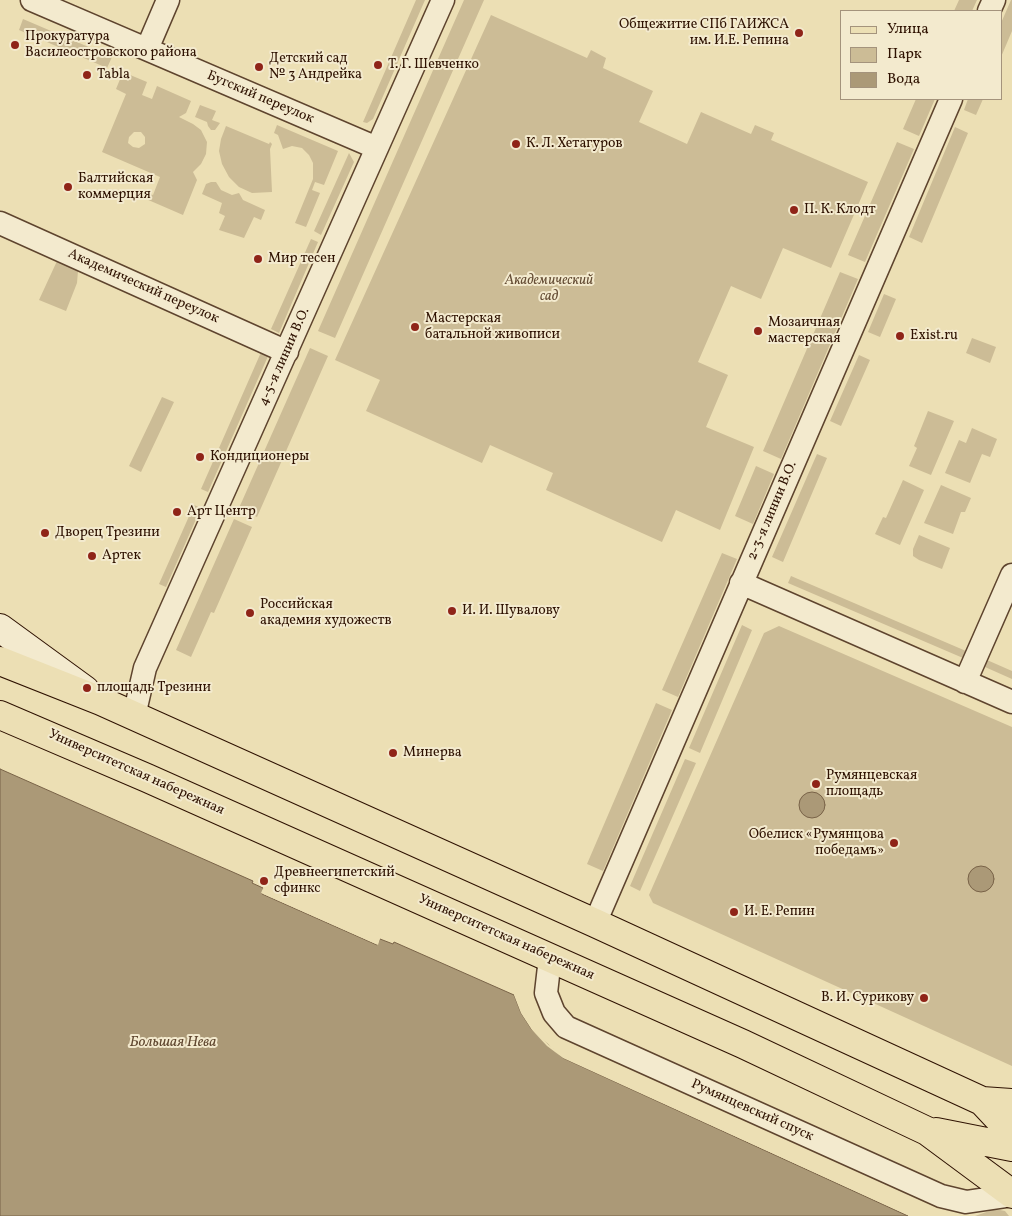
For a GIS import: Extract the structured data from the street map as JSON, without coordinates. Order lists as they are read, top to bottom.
{
  "streets": {
    "main road": ["Университетская набережная"],
    "street": [
      "Бугский переулок",
      "Академический переулок",
      "4-5-я линии В.О.",
      "2-3-я линии В.О.",
      "Румянцевский спуск"
    ]
  },
  "crossings": [
    ["Бугский переулок", "4-5-я линии В.О."],
    ["Академический переулок", "4-5-я линии В.О."],
    ["Университетская набережная", "Румянцевский спуск"]
  ],
  "water": ["Большая Нева"],
  "parks": ["Академический сад"],
  "places": [
    "Общежитие СПб ГАИЖСА им. И.Е. Репина",
    "Прокуратура Василеостровского района",
    "Т. Г. Шевченко",
    "Детский сад № 3 Андрейка",
    "Tabla",
    "К. Л. Хетагуров",
    "Балтийская коммерция",
    "П. К. Клодт",
    "Мир тесен",
    "Мастерская батальной живописи",
    "Мозаичная мастерская",
    "Exist.ru",
    "Кондиционеры",
    "Арт Центр",
    "Дворец Трезини",
    "Артек",
    "И. И. Шувалову",
    "Российская академия художеств",
    "площадь Трезини",
    "Минерва",
    "Румянцевская площадь",
    "Обелиск «Румянцова победамъ»",
    "Древнеегипетский сфинкс",
    "И. Е. Репин",
    "В. И. Сурикову"
  ],
  "legend": ["Улица", "Парк", "Вода"]
}
